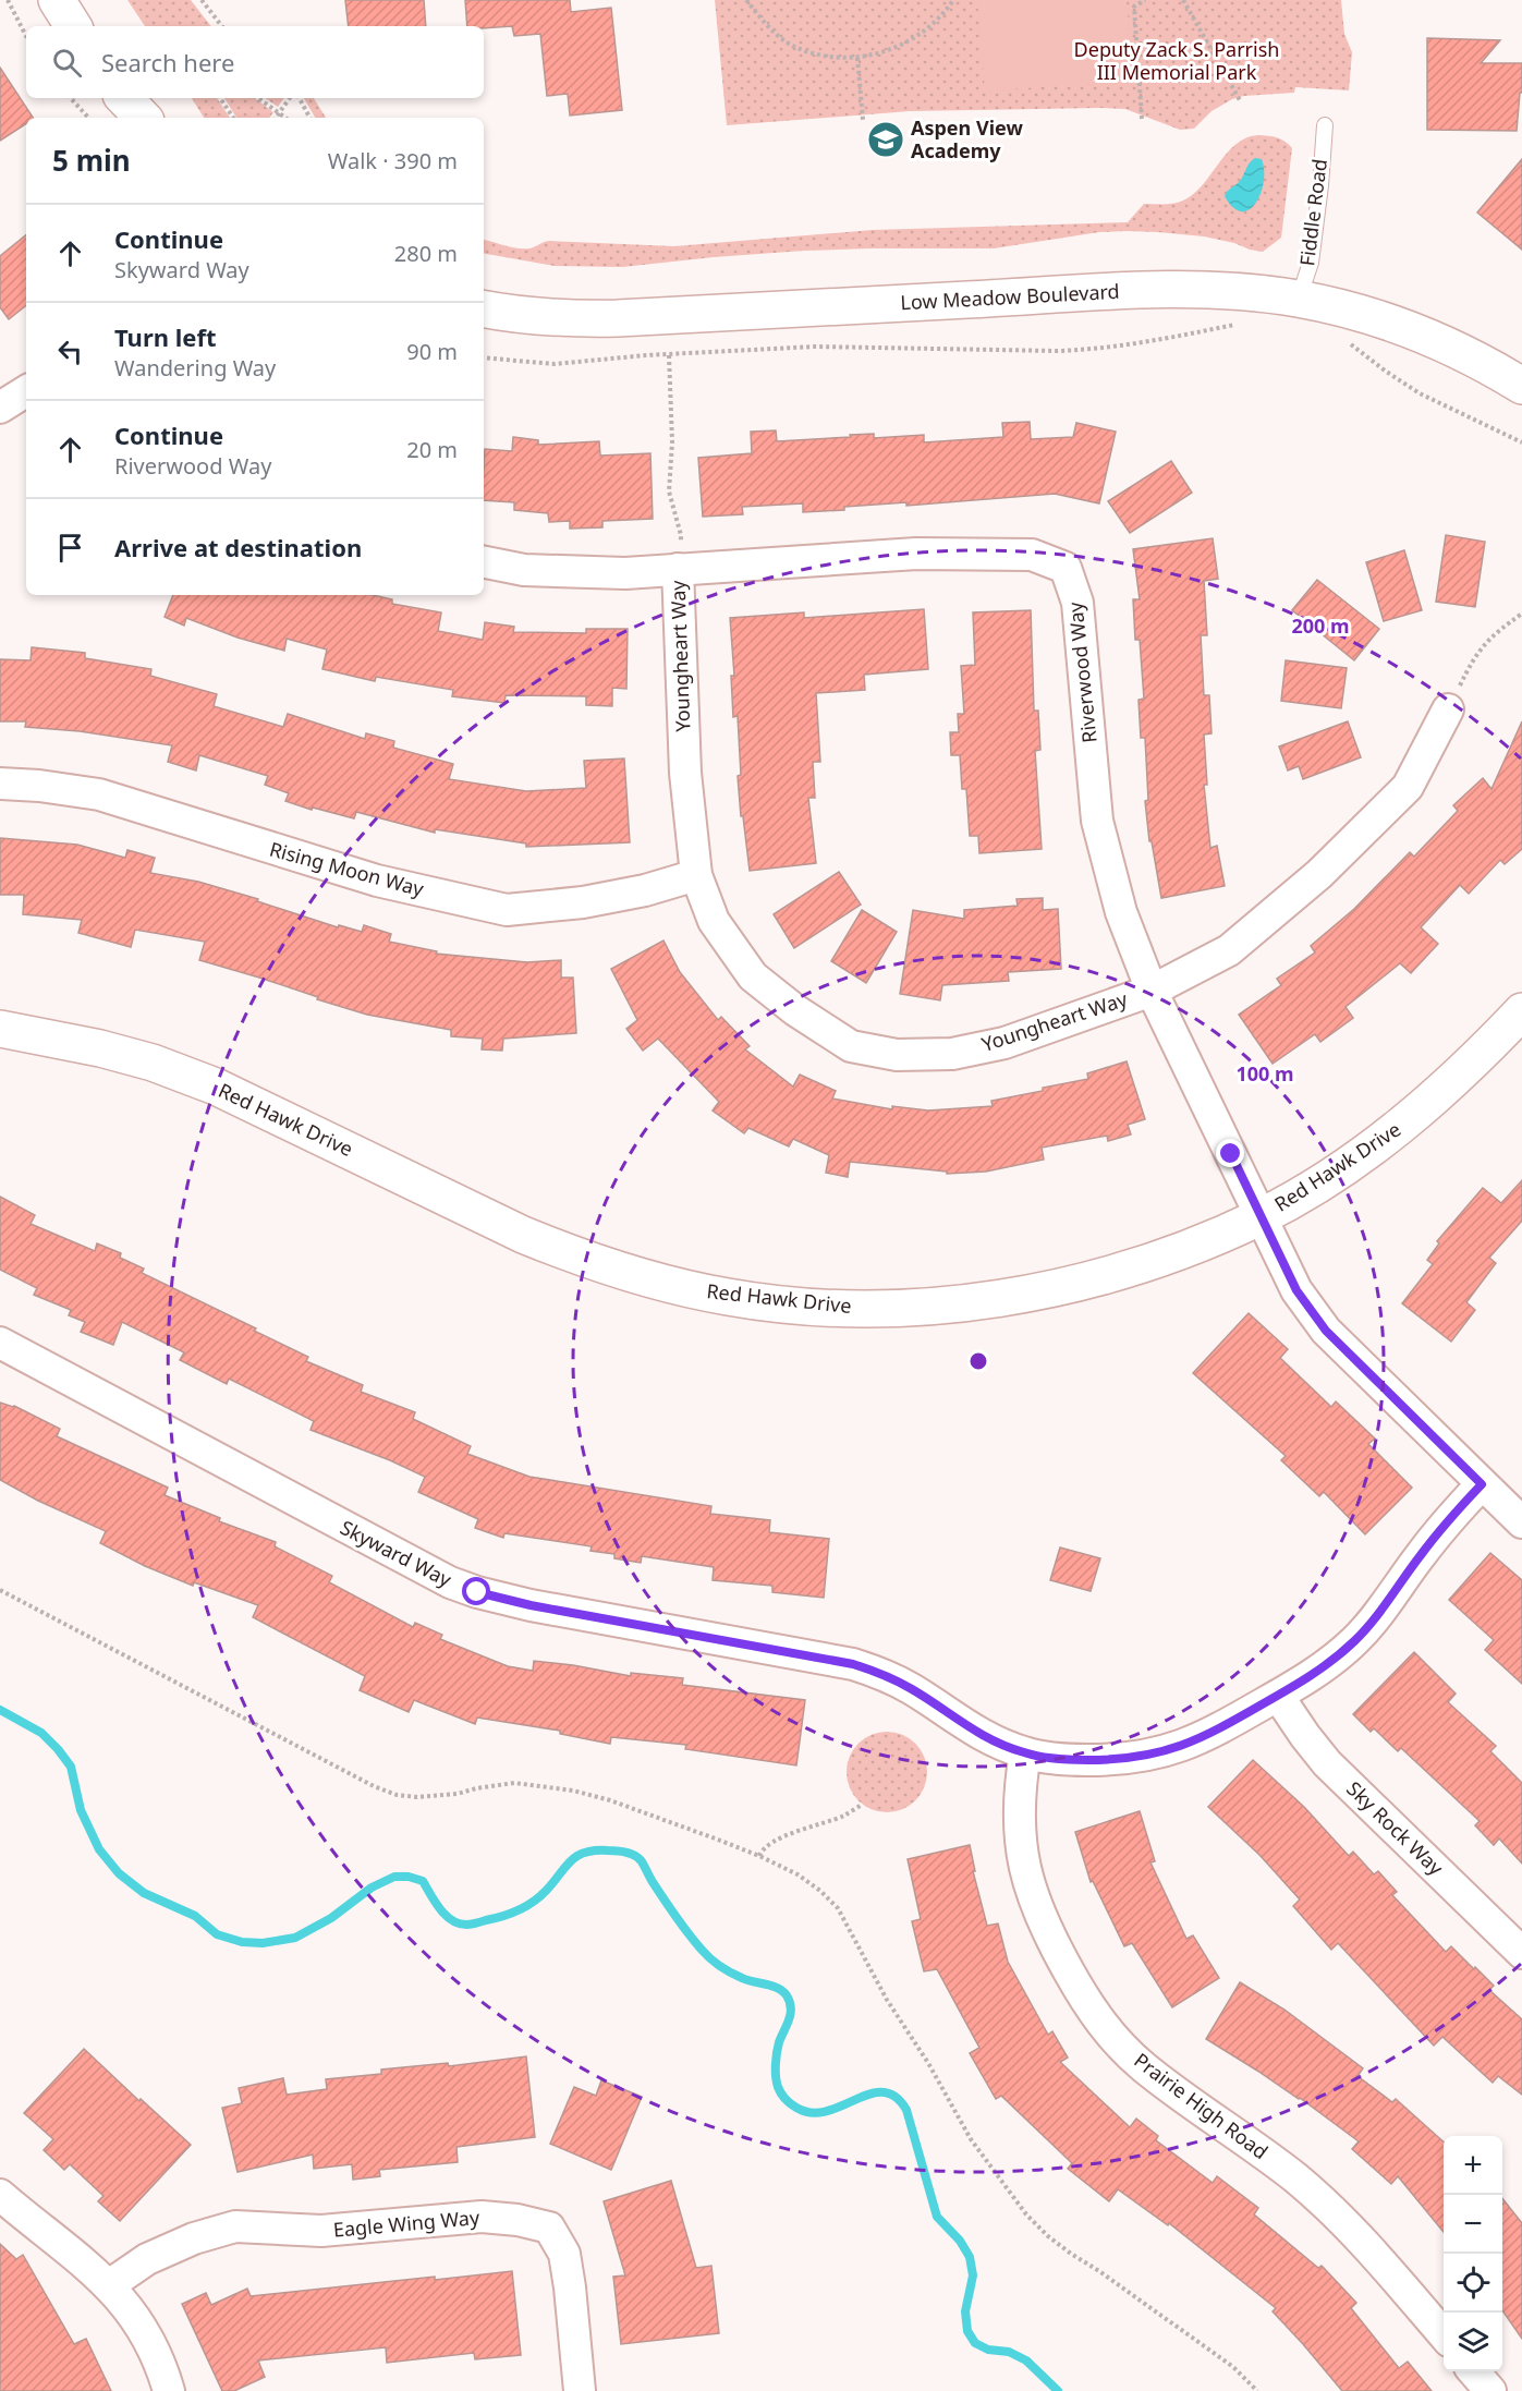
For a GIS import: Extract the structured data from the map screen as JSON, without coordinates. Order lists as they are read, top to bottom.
{
  "streets": {
    "street": [
      "Low Meadow Boulevard",
      "Youngheart Way",
      "Riverwood Way",
      "Rising Moon Way",
      "Red Hawk Drive",
      "Skyward Way",
      "Sky Rock Way",
      "Prairie High Road",
      "Eagle Wing Way"
    ],
    "lane": ["Fiddle Road"]
  },
  "crossings": [
    ["Fiddle Road", "Low Meadow Boulevard"],
    ["Youngheart Way", "Riverwood Way"],
    ["Youngheart Way", "Rising Moon Way"],
    ["Riverwood Way", "Red Hawk Drive"],
    ["Riverwood Way", "Skyward Way"],
    ["Skyward Way", "Sky Rock Way"],
    ["Skyward Way", "Prairie High Road"]
  ],
  "parks": ["Deputy Zack S. Parrish III Memorial Park"],
  "places": {
    "school or university": ["Aspen View Academy"]
  },
  "page": {
    "search": "Search here",
    "heading": ["5 min", "Walk · 390 m"],
    "list": [
      ["Continue", "Skyward Way", "280 m"],
      ["Turn left", "Wandering Way", "90 m"],
      ["Continue", "Riverwood Way", "20 m"],
      "Arrive at destination"
    ],
    "map_buttons": ["+", "−"]
  },
  "rings": ["200 m", "100 m"]
}
